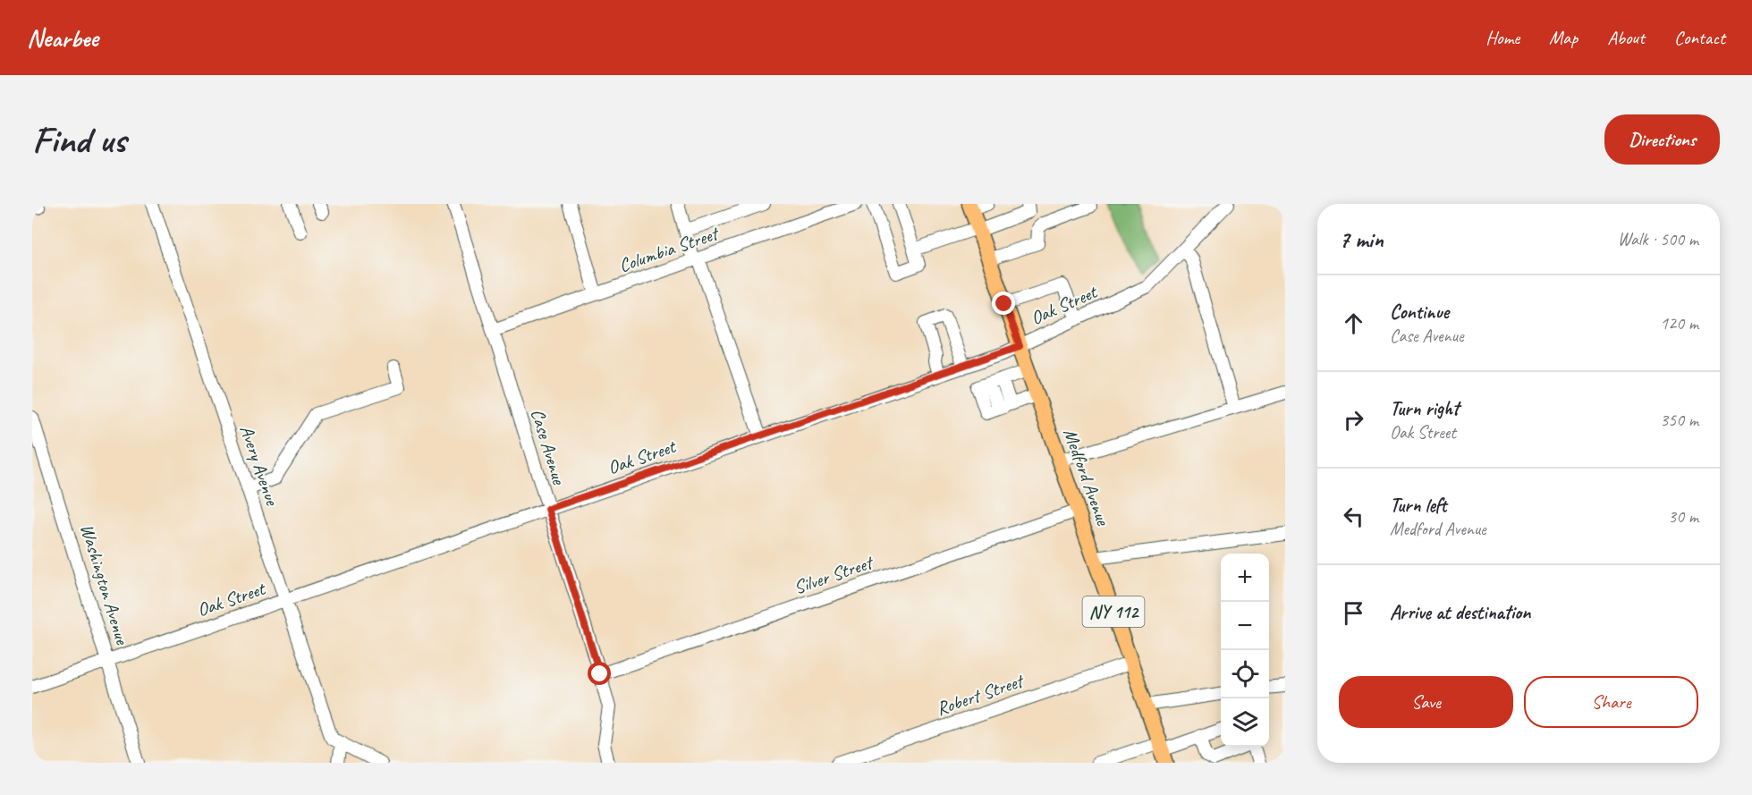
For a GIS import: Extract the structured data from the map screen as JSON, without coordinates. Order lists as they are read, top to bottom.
{
  "streets": {
    "main road": ["Medford Avenue", "NY 112"],
    "street": [
      "Columbia Street",
      "Oak Street",
      "Case Avenue",
      "Avery Avenue",
      "Silver Street",
      "Washington Avenue",
      "Robert Street"
    ]
  },
  "crossings": [
    ["Columbia Street", "Case Avenue"],
    ["Oak Street", "Case Avenue"],
    ["Oak Street", "Avery Avenue"],
    ["Oak Street", "Medford Avenue"],
    ["Oak Street", "Washington Avenue"],
    ["Case Avenue", "Silver Street"],
    ["Medford Avenue", "Silver Street"],
    ["Medford Avenue", "Robert Street"]
  ],
  "page": {
    "header": "Nearbee",
    "nav": [
      "Home",
      "Map",
      "About",
      "Contact"
    ],
    "buttons": [
      "Directions",
      ["Save", "Share"]
    ],
    "title": "Find us",
    "heading": ["7 min", "Walk · 500 m"],
    "list": [
      ["Continue", "Case Avenue", "120 m"],
      ["Turn right", "Oak Street", "350 m"],
      ["Turn left", "Medford Avenue", "30 m"],
      "Arrive at destination"
    ],
    "map_buttons": ["+", "−"]
  }
}
